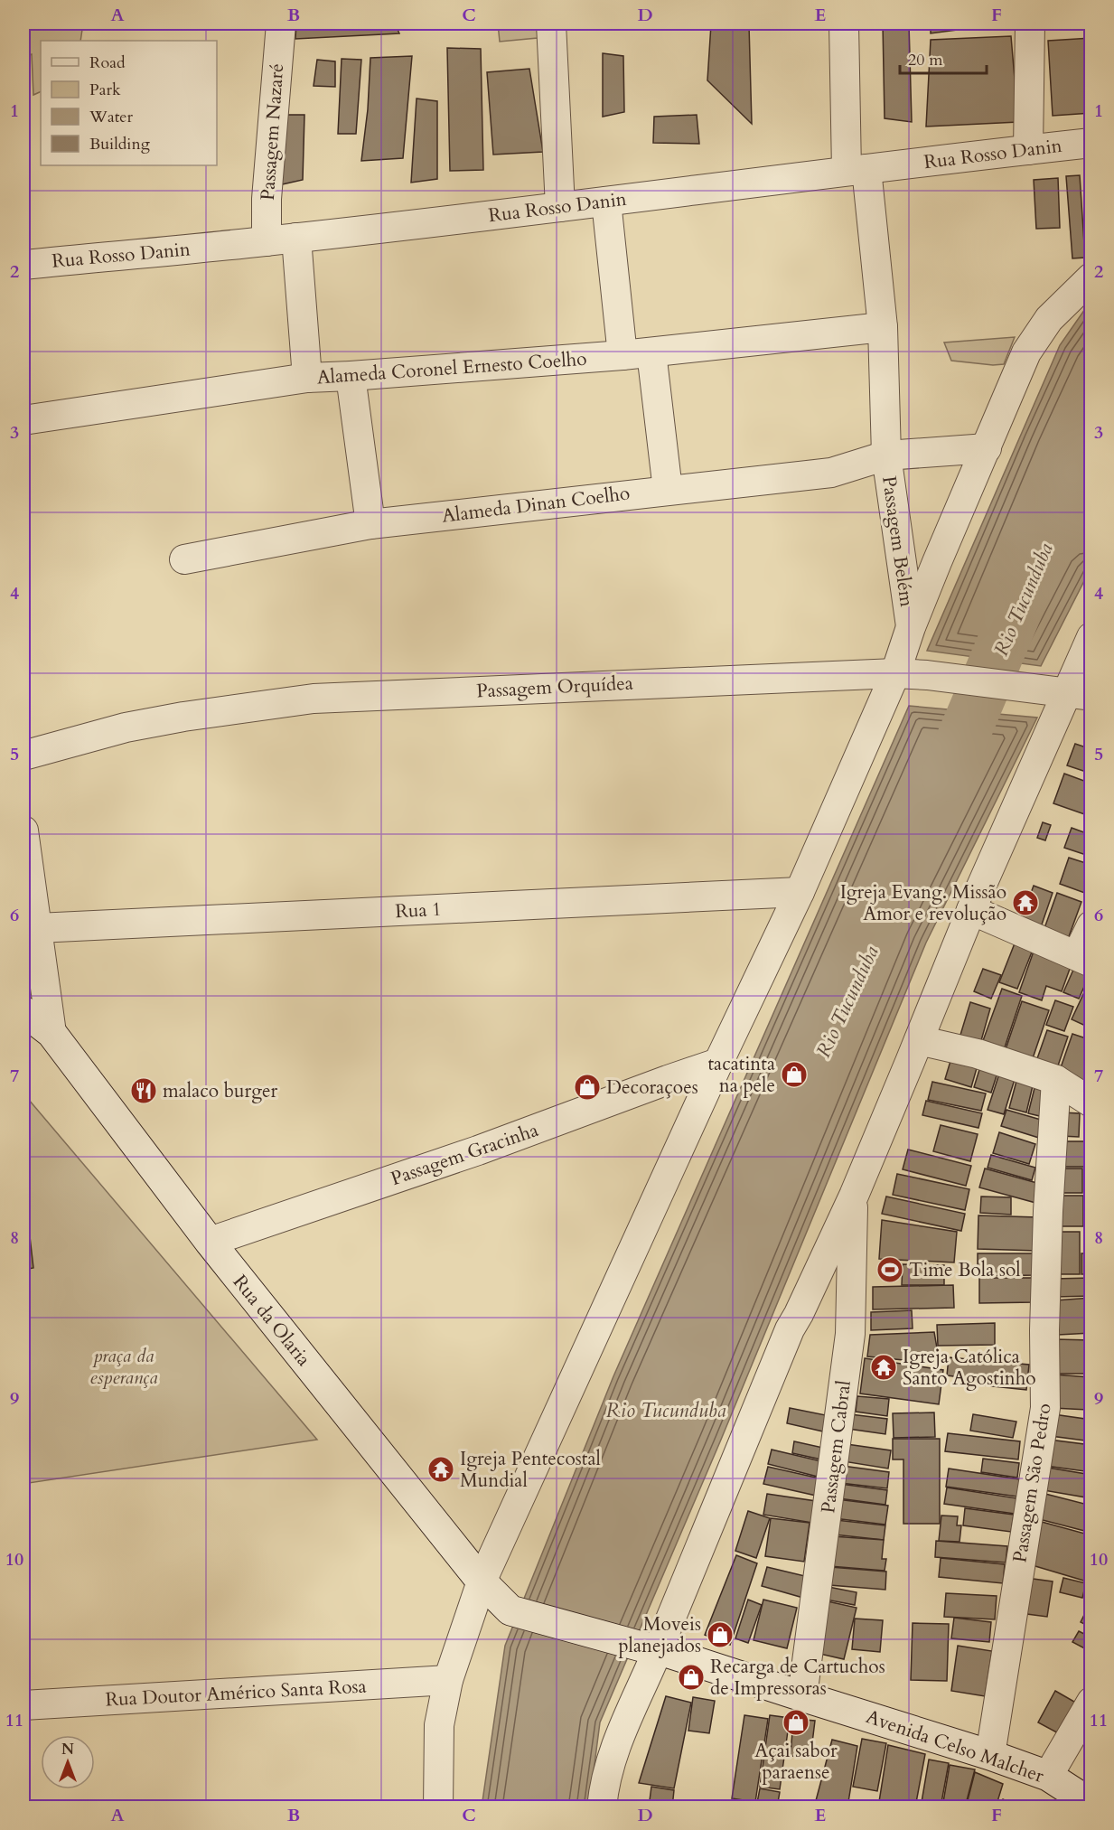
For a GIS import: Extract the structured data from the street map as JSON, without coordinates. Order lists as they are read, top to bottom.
{
  "streets": {
    "street": [
      "Passagem Nazaré",
      "Rua Rosso Danin",
      "Alameda Coronel Ernesto Coelho",
      "Alameda Dinan Coelho",
      "Passagem Belém",
      "Passagem Orquídea",
      "Rua 1",
      "Passagem Gracinha",
      "Rua da Olaria",
      "Passagem Cabral",
      "Passagem São Pedro",
      "Rua Doutor Américo Santa Rosa",
      "Avenida Celso Malcher"
    ]
  },
  "crossings": [
    ["Passagem Nazaré", "Rua Rosso Danin"],
    ["Rua Rosso Danin", "Passagem Belém"],
    ["Alameda Coronel Ernesto Coelho", "Passagem Belém"],
    ["Alameda Dinan Coelho", "Passagem Belém"],
    ["Passagem Belém", "Passagem Orquídea"],
    ["Passagem Belém", "Rua 1"],
    ["Passagem Belém", "Passagem Gracinha"],
    ["Passagem Belém", "Rua da Olaria"],
    ["Passagem Belém", "Avenida Celso Malcher"],
    ["Rua 1", "Rua da Olaria"],
    ["Passagem Gracinha", "Rua da Olaria"],
    ["Rua da Olaria", "Avenida Celso Malcher"],
    ["Passagem Cabral", "Avenida Celso Malcher"],
    ["Passagem São Pedro", "Avenida Celso Malcher"]
  ],
  "water": ["Rio Tucunduba"],
  "parks": ["praça da esperança"],
  "places": {
    "temple": ["Igreja Evang. Missão Amor e revolução", "Igreja Católica Santo Agostinho", "Igreja Pentecostal Mundial"],
    "shop": [
      "tacatinta na pele",
      "Decoraçoes",
      "Moveis planejados",
      "Recarga de Cartuchos de Impressoras",
      "Açai sabor paraense"
    ],
    "restaurant": ["malaco burger"],
    "sports": ["Time Bola sol"]
  },
  "legend": [
    "Road",
    "Park",
    "Water",
    "Building"
  ],
  "scale_bar": "20 m",
  "north": "top",
  "grid": {
    "columns": [
      "A",
      "B",
      "C",
      "D",
      "E",
      "F"
    ],
    "rows": [
      "1",
      "2",
      "3",
      "4",
      "5",
      "6",
      "7",
      "8",
      "9",
      "10",
      "11"
    ]
  }
}
